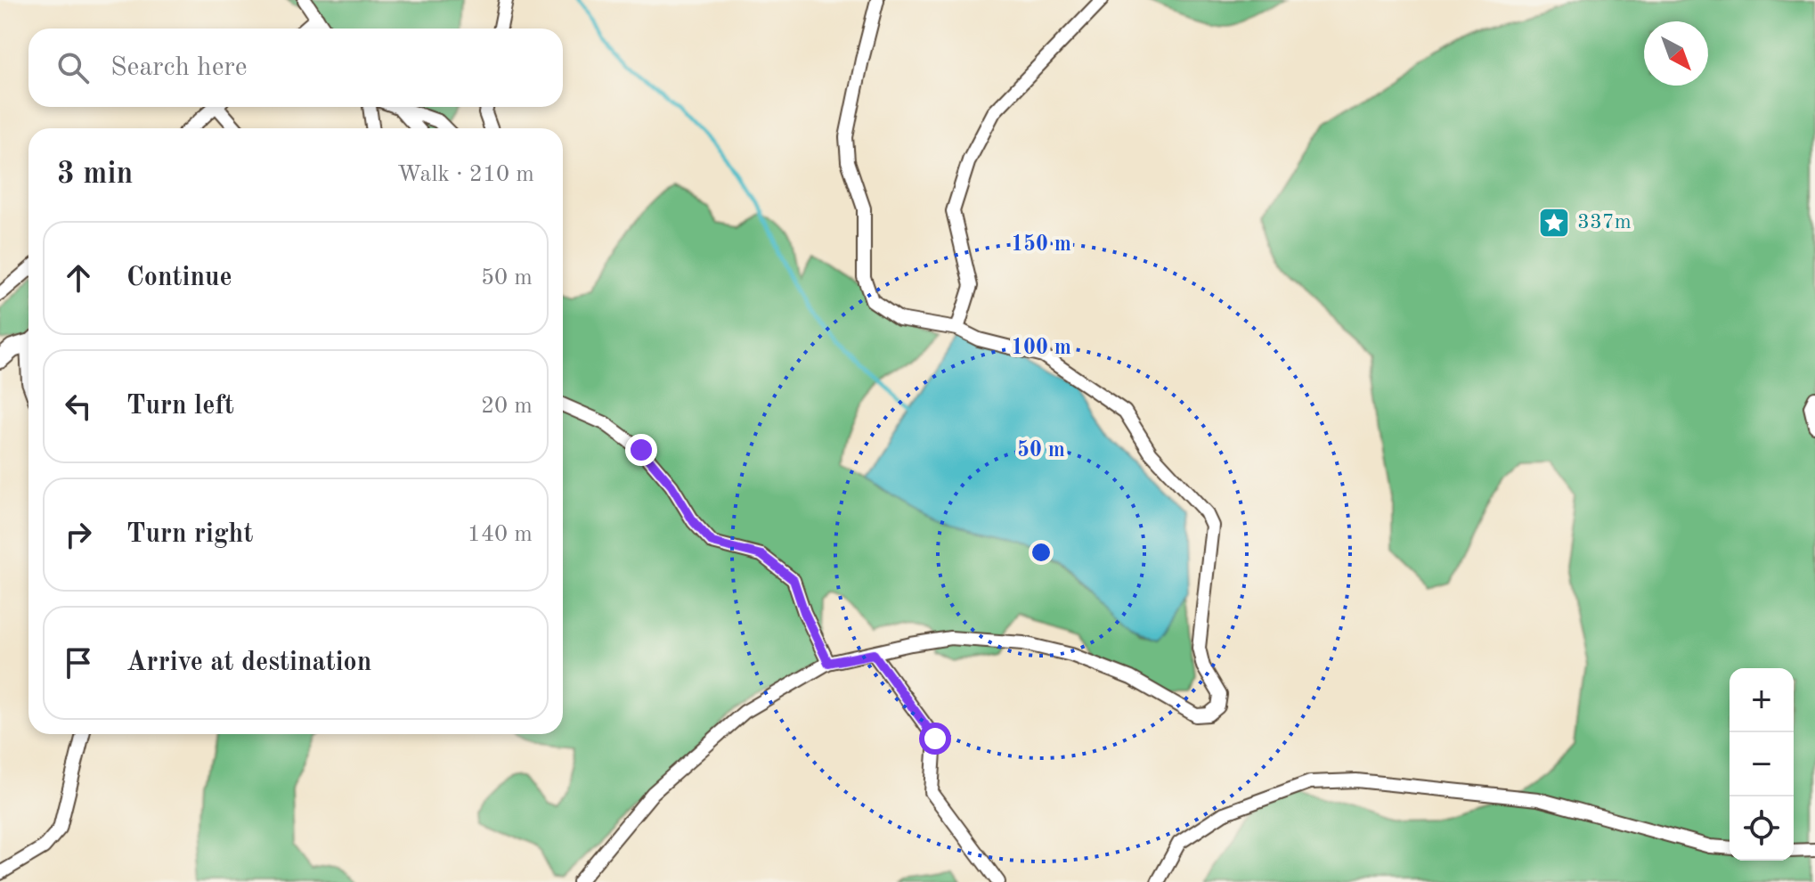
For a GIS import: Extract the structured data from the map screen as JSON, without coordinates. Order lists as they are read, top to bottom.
{
  "places": {
    "place": ["337m"]
  },
  "north": "bottom right",
  "page": {
    "search": "Search here",
    "heading": ["3 min", "Walk · 210 m"],
    "list": [
      ["Continue", "50 m"],
      ["Turn left", "20 m"],
      ["Turn right", "140 m"],
      "Arrive at destination"
    ],
    "map_buttons": ["+", "−"]
  },
  "rings": ["150 m", "100 m", "50 m"]
}
